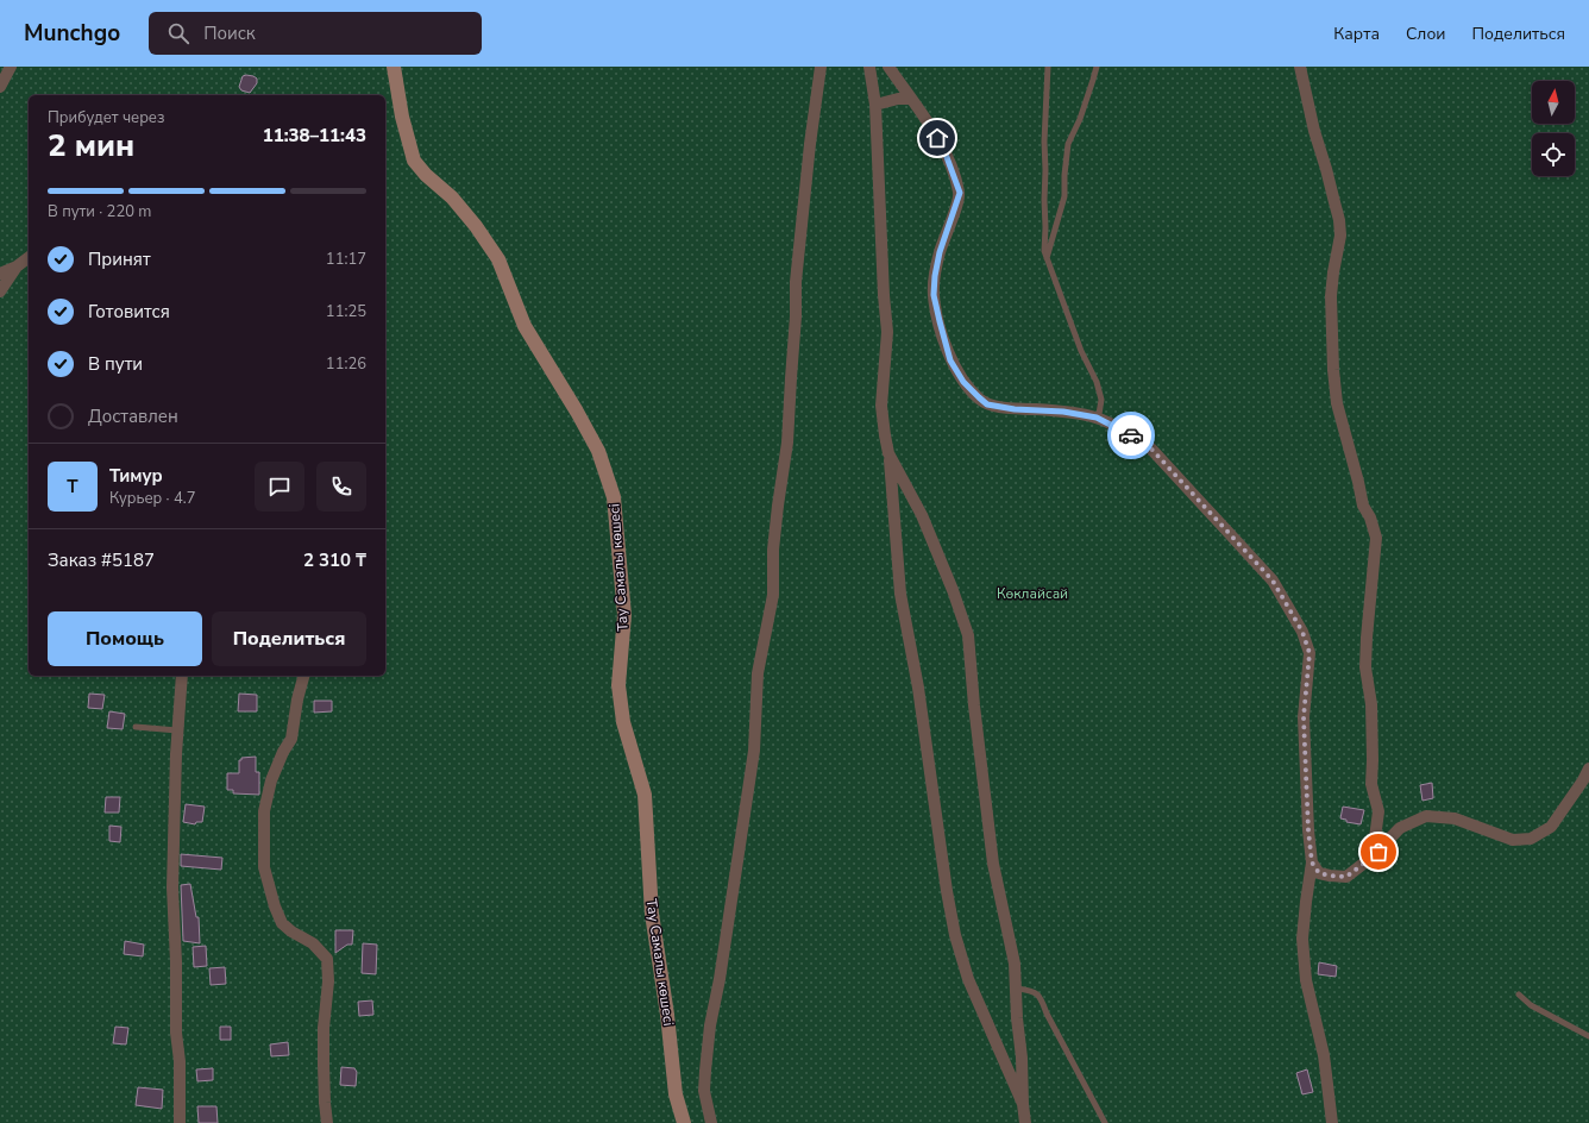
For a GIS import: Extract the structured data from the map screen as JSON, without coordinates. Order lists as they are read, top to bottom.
{
  "streets": {
    "street": ["Тау Самалы көшесі"]
  },
  "parks": ["Көклайсай"],
  "north": "top",
  "page": {
    "header": "Munchgo",
    "search": "Поиск",
    "nav": ["Карта", "Слои", "Поделиться"],
    "heading": ["2 мин", "Прибудет через", "11:38–11:43"],
    "panel": [
      "Тимур",
      "Курьер · 4.7",
      "Заказ #5187",
      "2 310 ₸"
    ],
    "bar": "В пути · 220 m",
    "list": [
      ["Принят", "11:17"],
      ["Готовится", "11:25"],
      ["В пути", "11:26"],
      "Доставлен"
    ],
    "round": "Т",
    "buttons": ["Помощь", "Поделиться"]
  }
}
